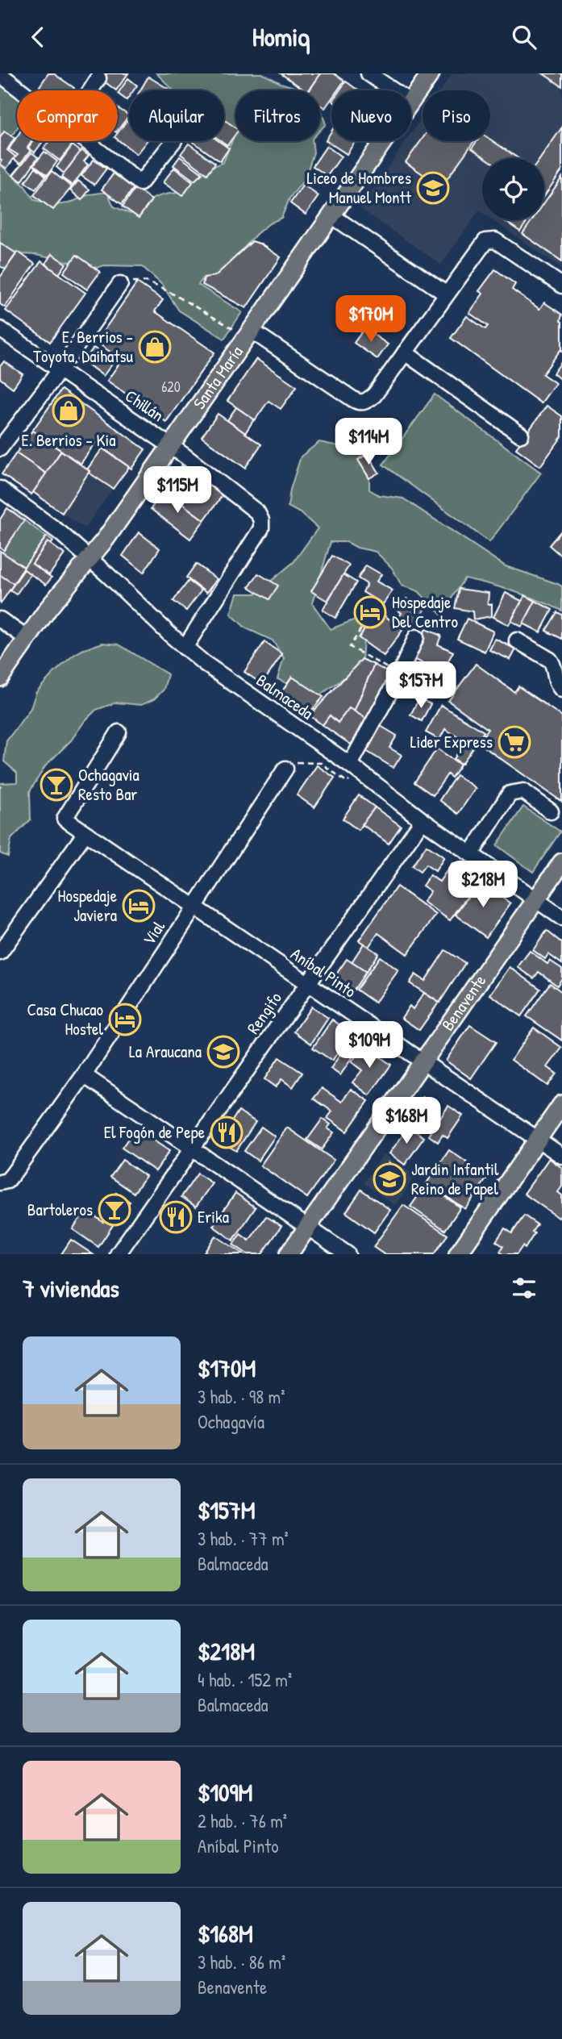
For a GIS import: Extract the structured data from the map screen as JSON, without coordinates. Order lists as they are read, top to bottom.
{
  "streets": {
    "main road": ["Santa María", "Benavente"],
    "street": [
      "Chillán",
      "Balmaceda",
      "Vial",
      "Aníbal Pinto",
      "Rengifo"
    ]
  },
  "crossings": [
    ["Santa María", "Chillán"],
    ["Santa María", "Balmaceda"],
    ["Chillán", "Balmaceda"],
    ["Balmaceda", "Benavente"],
    ["Balmaceda", "Rengifo"],
    ["Vial", "Aníbal Pinto"],
    ["Aníbal Pinto", "Benavente"],
    ["Aníbal Pinto", "Rengifo"]
  ],
  "places": {
    "school or university": ["Liceo de Hombres Manuel Montt", "La Araucana", "Jardin Infantil Reino de Papel"],
    "shop": ["E. Berrios - Toyota, Daihatsu", "E. Berrios - Kia"],
    "hotel": ["Hospedaje Del Centro", "Hospedaje Javiera", "Casa Chucao Hostel"],
    "supermarket": ["Lider Express"],
    "bar": ["Ochagavia Resto Bar", "Bartoleros"],
    "restaurant": ["El Fogón de Pepe", "Erika"]
  },
  "house_numbers": ["620"],
  "page": {
    "header": "Homiq",
    "chip": [
      "Comprar",
      "Alquilar",
      "Filtros",
      "Nuevo",
      "Piso"
    ],
    "price": [
      "$170M",
      "$114M",
      "$115M",
      "$157M",
      "$218M",
      "$109M",
      "$168M"
    ],
    "heading": "7 viviendas",
    "list": [
      {
        "name": "$170M",
        "note": "3 hab. · 98 m² · Ochagavía"
      },
      {
        "name": "$157M",
        "note": "3 hab. · 77 m² · Balmaceda"
      },
      {
        "name": "$218M",
        "note": "4 hab. · 152 m² · Balmaceda"
      },
      {
        "name": "$109M",
        "note": "2 hab. · 76 m² · Aníbal Pinto"
      },
      {
        "name": "$168M",
        "note": "3 hab. · 86 m² · Benavente"
      }
    ]
  }
}
